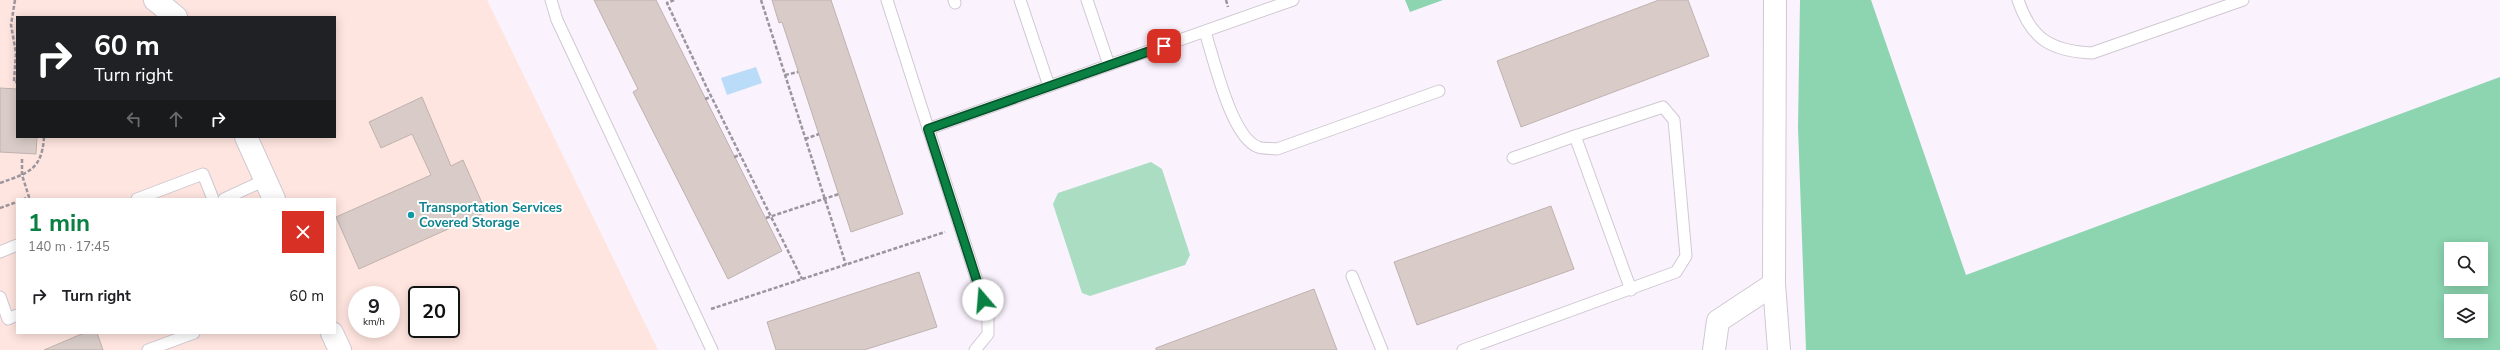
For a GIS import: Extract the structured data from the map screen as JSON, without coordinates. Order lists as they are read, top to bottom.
{
  "places": ["Transportation Services Covered Storage"],
  "page": {
    "turn": ["60 m", "Turn right"],
    "heading": ["1 min", "140 m · 17:45"],
    "list": [
      {
        "name": "Turn right",
        "value": "60 m"
      }
    ],
    "speed": "9 km/h",
    "limit": "20"
  }
}
